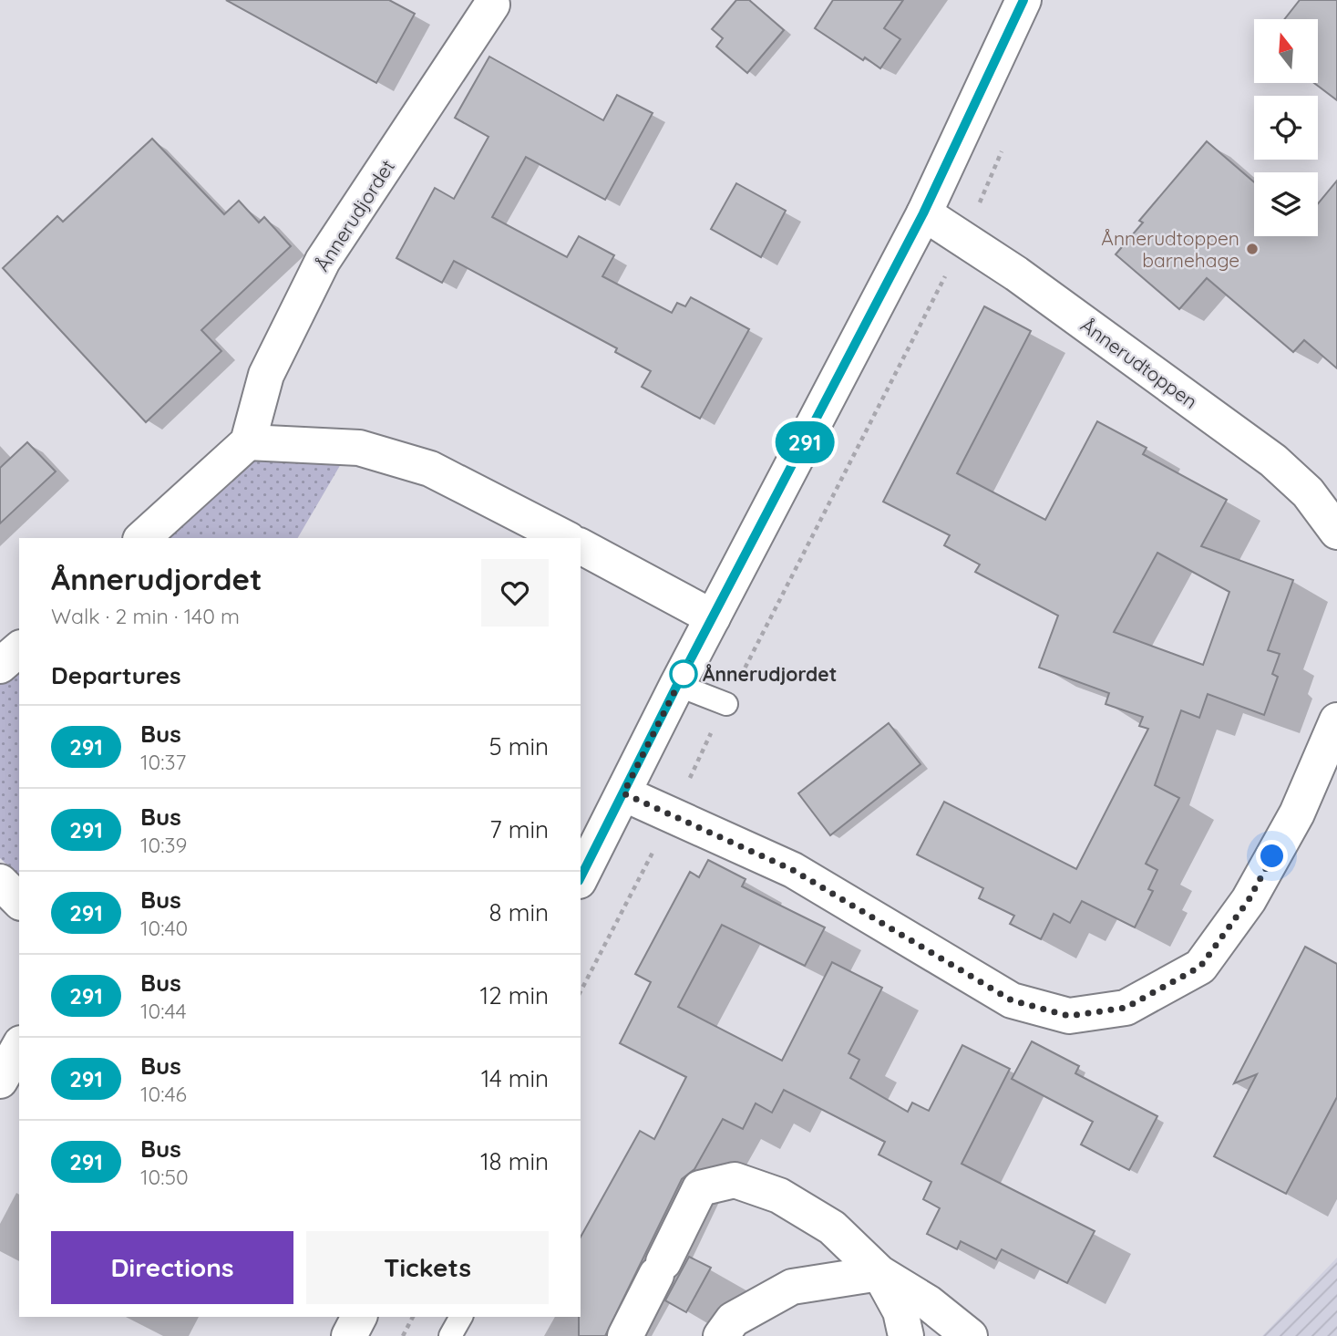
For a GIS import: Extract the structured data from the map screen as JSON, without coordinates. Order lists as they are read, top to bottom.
{
  "streets": {
    "street": ["Ånnerudjordet", "Ånnerudtoppen"]
  },
  "places": ["Ånnerudtoppen barnehage", "Ånnerudjordet"],
  "lines": ["bus line 291"],
  "north": "top",
  "page": {
    "on_map": "291",
    "heading": [
      ["Ånnerudjordet", "Walk · 2 min · 140 m"],
      "Departures"
    ],
    "list": [
      {
        "mark": "291",
        "name": "Bus",
        "note": "10:37",
        "value": "5 min"
      },
      {
        "mark": "291",
        "name": "Bus",
        "note": "10:39",
        "value": "7 min"
      },
      {
        "mark": "291",
        "name": "Bus",
        "note": "10:40",
        "value": "8 min"
      },
      {
        "mark": "291",
        "name": "Bus",
        "note": "10:44",
        "value": "12 min"
      },
      {
        "mark": "291",
        "name": "Bus",
        "note": "10:46",
        "value": "14 min"
      },
      {
        "mark": "291",
        "name": "Bus",
        "note": "10:50",
        "value": "18 min"
      }
    ],
    "buttons": ["Directions", "Tickets"]
  }
}
